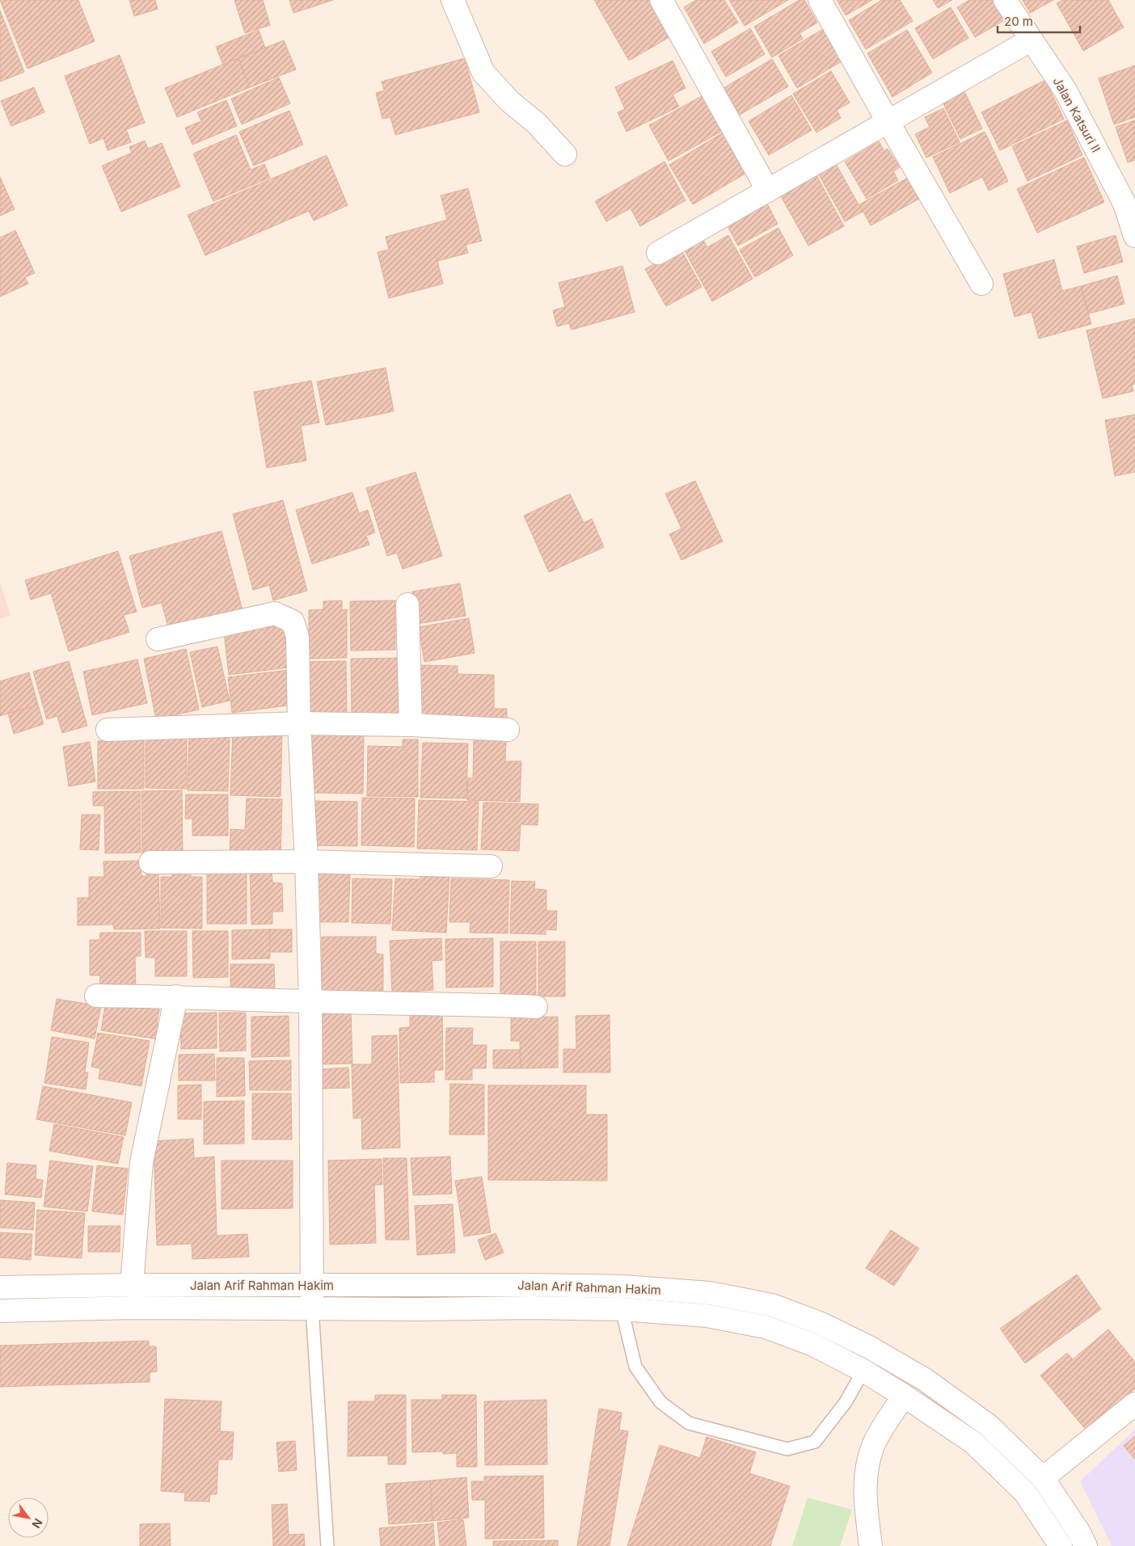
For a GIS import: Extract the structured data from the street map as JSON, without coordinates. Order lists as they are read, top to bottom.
{
  "streets": {
    "street": ["Jalan Katsuri II", "Jalan Arif Rahman Hakim"]
  },
  "scale_bar": "20 m",
  "north": "bottom right"
}
